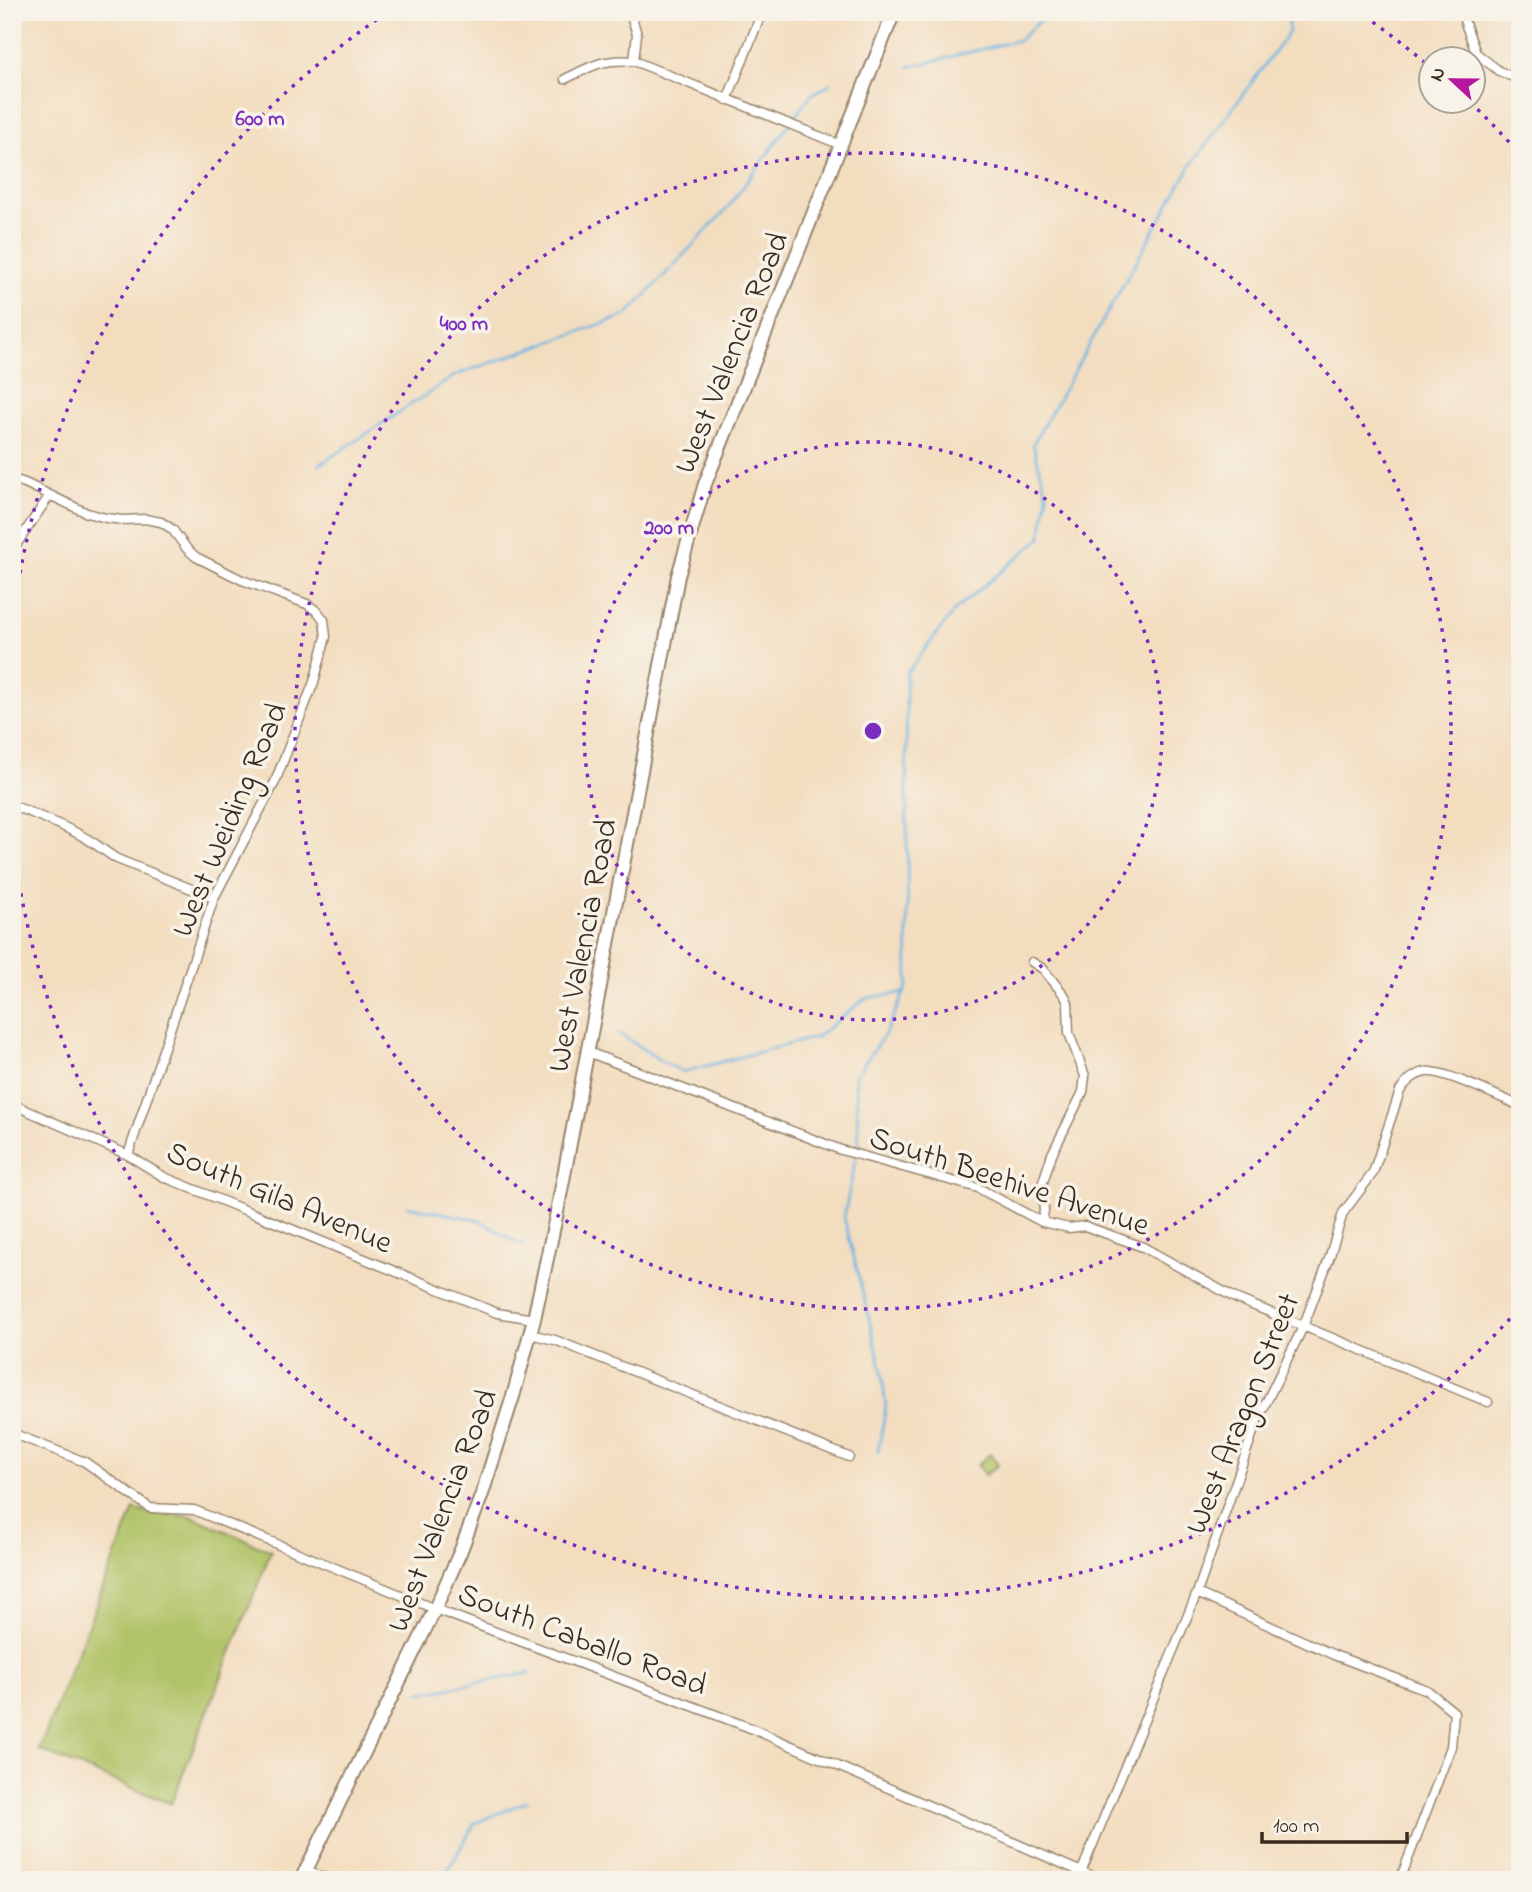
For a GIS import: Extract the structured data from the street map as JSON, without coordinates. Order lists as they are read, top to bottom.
{
  "streets": {
    "main road": ["West Valencia Road"],
    "street": [
      "West Weiding Road",
      "South Beehive Avenue",
      "South Gila Avenue",
      "West Aragon Street",
      "South Caballo Road"
    ]
  },
  "crossings": [
    ["West Valencia Road", "South Beehive Avenue"],
    ["West Valencia Road", "South Gila Avenue"],
    ["West Valencia Road", "South Caballo Road"],
    ["West Weiding Road", "South Gila Avenue"],
    ["South Beehive Avenue", "West Aragon Street"],
    ["West Aragon Street", "South Caballo Road"]
  ],
  "scale_bar": "100 m",
  "north": "left",
  "rings": ["600 m", "400 m", "200 m"]
}
